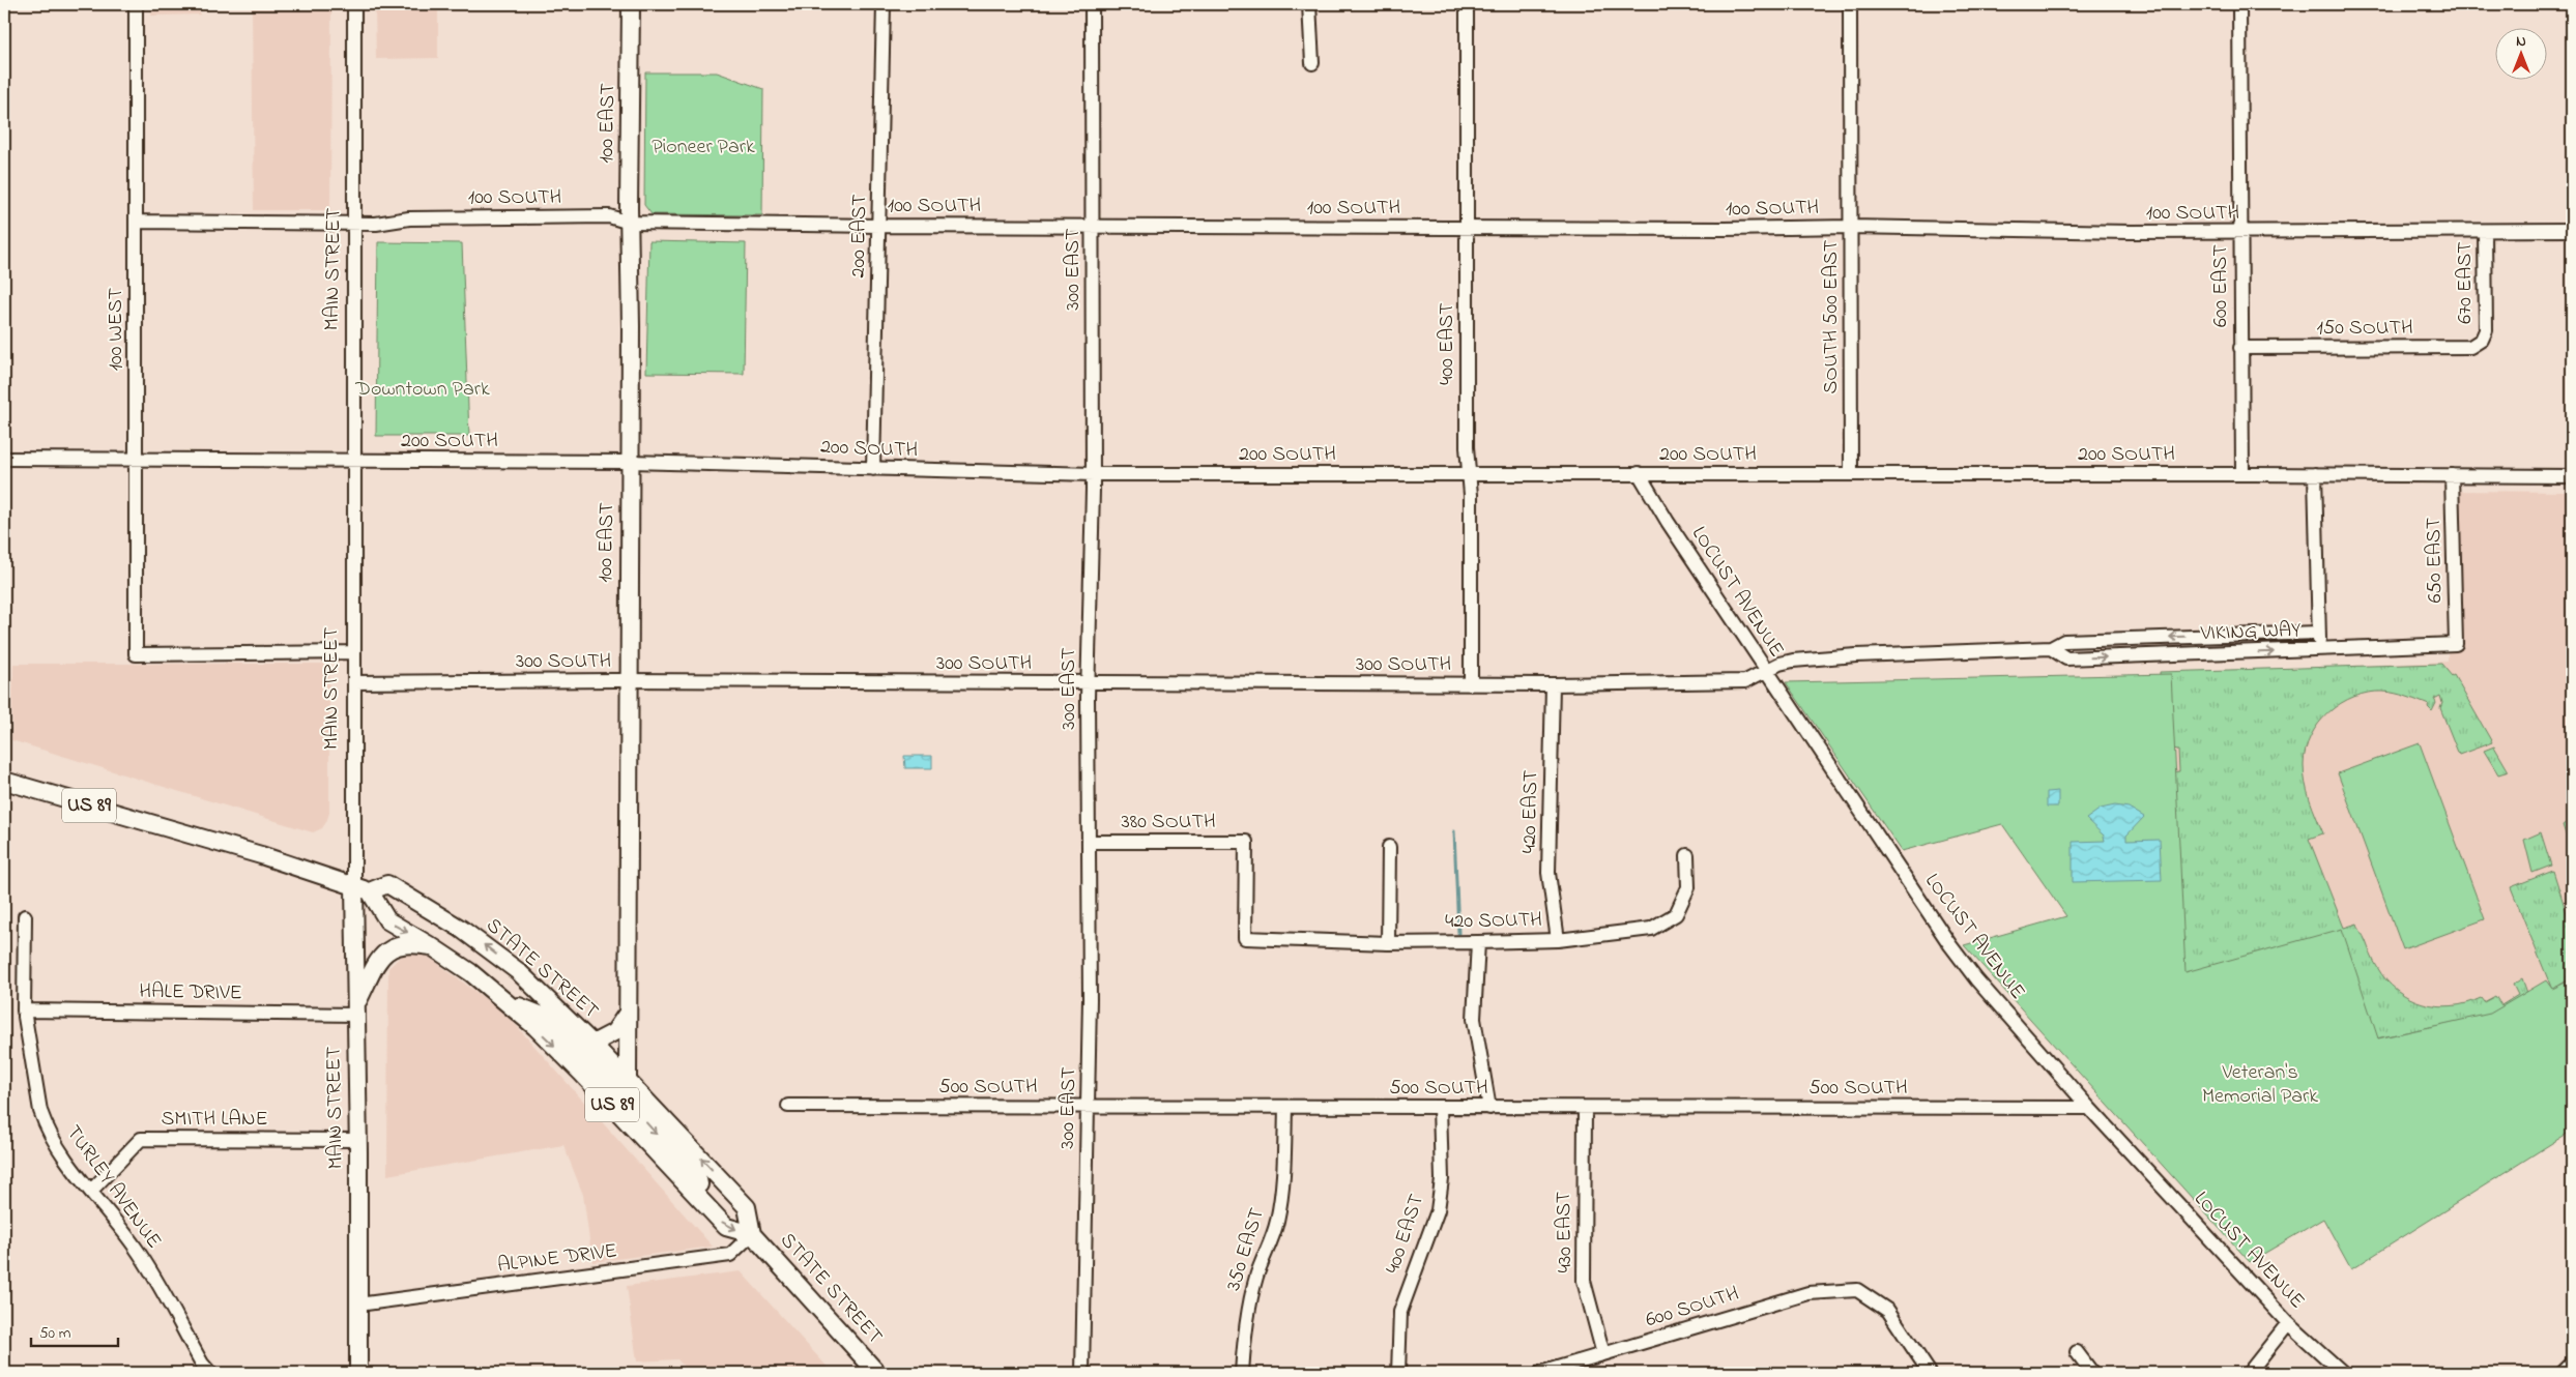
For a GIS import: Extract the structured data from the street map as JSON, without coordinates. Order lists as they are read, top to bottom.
{
  "streets": {
    "main road": [
      "100 EAST",
      "MAIN STREET",
      "US 89",
      "STATE STREET"
    ],
    "street": [
      "100 SOUTH",
      "200 EAST",
      "300 EAST",
      "670 EAST",
      "600 EAST",
      "SOUTH 500 EAST",
      "150 SOUTH",
      "100 WEST",
      "400 EAST",
      "200 SOUTH",
      "650 EAST",
      "LOCUST AVENUE",
      "VIKING WAY",
      "300 SOUTH",
      "420 EAST",
      "380 SOUTH",
      "420 SOUTH",
      "HALE DRIVE",
      "500 SOUTH",
      "SMITH LANE",
      "TURLEY AVENUE",
      "430 EAST",
      "350 EAST",
      "ALPINE DRIVE",
      "600 SOUTH"
    ]
  },
  "crossings": [
    ["100 EAST", "100 SOUTH"],
    ["100 EAST", "200 SOUTH"],
    ["100 EAST", "300 SOUTH"],
    ["100 EAST", "STATE STREET"],
    ["100 SOUTH", "200 EAST"],
    ["100 SOUTH", "MAIN STREET"],
    ["100 SOUTH", "300 EAST"],
    ["100 SOUTH", "670 EAST"],
    ["100 SOUTH", "600 EAST"],
    ["100 SOUTH", "SOUTH 500 EAST"],
    ["100 SOUTH", "100 WEST"],
    ["100 SOUTH", "400 EAST"],
    ["200 EAST", "200 SOUTH"],
    ["MAIN STREET", "100 WEST"],
    ["MAIN STREET", "200 SOUTH"],
    ["MAIN STREET", "300 SOUTH"],
    ["MAIN STREET", "STATE STREET"],
    ["MAIN STREET", "HALE DRIVE"],
    ["MAIN STREET", "SMITH LANE"],
    ["MAIN STREET", "ALPINE DRIVE"],
    ["300 EAST", "200 SOUTH"],
    ["300 EAST", "300 SOUTH"],
    ["300 EAST", "380 SOUTH"],
    ["300 EAST", "500 SOUTH"],
    ["670 EAST", "150 SOUTH"],
    ["600 EAST", "150 SOUTH"],
    ["600 EAST", "200 SOUTH"],
    ["SOUTH 500 EAST", "200 SOUTH"],
    ["100 WEST", "200 SOUTH"],
    ["400 EAST", "200 SOUTH"],
    ["400 EAST", "300 SOUTH"],
    ["400 EAST", "500 SOUTH"],
    ["200 SOUTH", "650 EAST"],
    ["200 SOUTH", "LOCUST AVENUE"],
    ["650 EAST", "VIKING WAY"],
    ["LOCUST AVENUE", "VIKING WAY"],
    ["LOCUST AVENUE", "300 SOUTH"],
    ["LOCUST AVENUE", "500 SOUTH"],
    ["VIKING WAY", "300 SOUTH"],
    ["300 SOUTH", "420 EAST"],
    ["420 EAST", "420 SOUTH"],
    ["380 SOUTH", "420 SOUTH"],
    ["STATE STREET", "ALPINE DRIVE"],
    ["HALE DRIVE", "TURLEY AVENUE"],
    ["500 SOUTH", "430 EAST"],
    ["500 SOUTH", "350 EAST"],
    ["SMITH LANE", "TURLEY AVENUE"],
    ["430 EAST", "600 SOUTH"]
  ],
  "parks": ["Pioneer Park", "Downtown Park", "Veteran's Memorial Park"],
  "scale_bar": "50 m",
  "north": "top"
}
